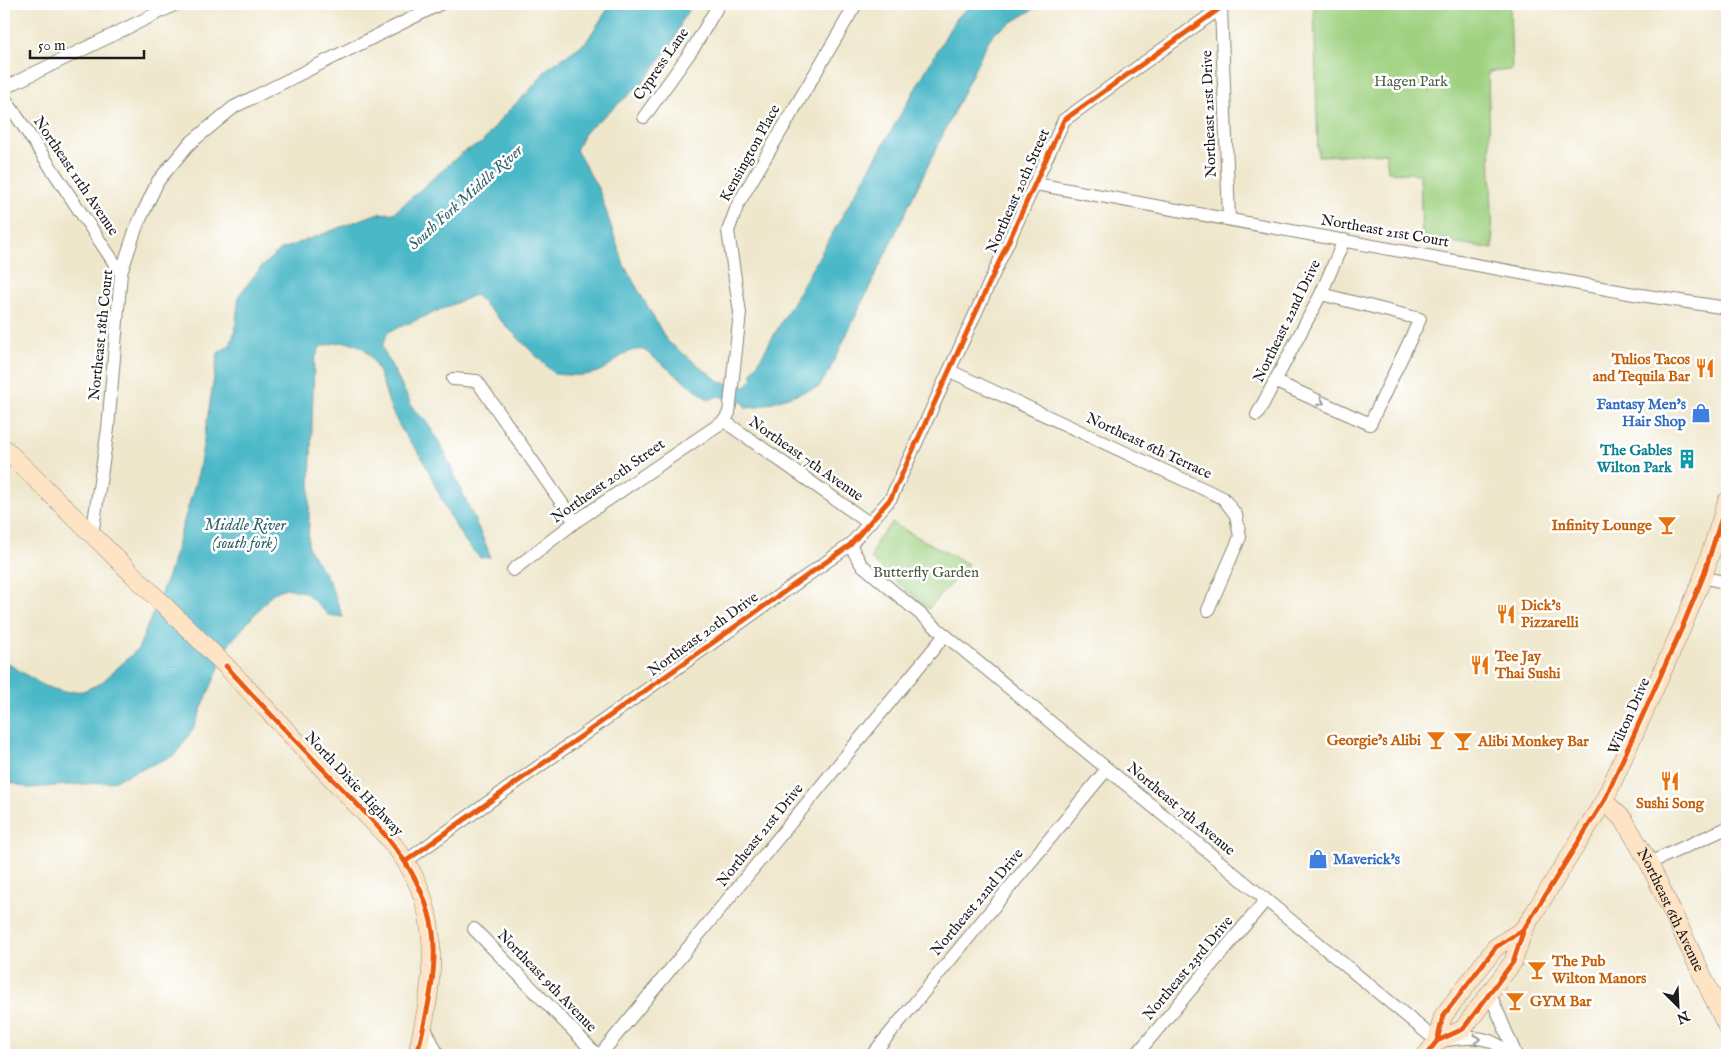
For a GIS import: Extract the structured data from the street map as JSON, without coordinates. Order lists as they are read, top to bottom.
{
  "streets": {
    "street": [
      "Cypress Lane",
      "Northeast 21st Drive",
      "Kensington Place",
      "Northeast 11th Avenue",
      "Northeast 20th Street",
      "Northeast 21st Court",
      "Northeast 22nd Drive",
      "Northeast 18th Court",
      "Northeast 6th Terrace",
      "Northeast 7th Avenue",
      "Northeast 20th Drive",
      "Wilton Drive",
      "North Dixie Highway",
      "Northeast 6th Avenue",
      "Northeast 23rd Drive",
      "Northeast 9th Avenue"
    ]
  },
  "crossings": [
    ["Northeast 21st Drive", "Northeast 20th Street"],
    ["Northeast 21st Drive", "Northeast 21st Court"],
    ["Northeast 21st Drive", "Northeast 7th Avenue"],
    ["Northeast 21st Drive", "Northeast 9th Avenue"],
    ["Kensington Place", "Northeast 20th Street"],
    ["Kensington Place", "Northeast 7th Avenue"],
    ["Northeast 11th Avenue", "Northeast 18th Court"],
    ["Northeast 20th Street", "Northeast 21st Court"],
    ["Northeast 20th Street", "Northeast 6th Terrace"],
    ["Northeast 20th Street", "Northeast 7th Avenue"],
    ["Northeast 20th Street", "Northeast 20th Drive"],
    ["Northeast 21st Court", "Northeast 22nd Drive"],
    ["Northeast 22nd Drive", "Northeast 7th Avenue"],
    ["Northeast 18th Court", "North Dixie Highway"],
    ["Northeast 6th Terrace", "Northeast 20th Drive"],
    ["Northeast 7th Avenue", "Northeast 20th Drive"],
    ["Northeast 7th Avenue", "Wilton Drive"],
    ["Northeast 7th Avenue", "Northeast 23rd Drive"],
    ["Northeast 20th Drive", "North Dixie Highway"],
    ["Wilton Drive", "Northeast 6th Avenue"]
  ],
  "water": ["South Fork Middle River", "Middle River (south fork)"],
  "parks": ["Hagen Park", "Butterfly Garden"],
  "places": {
    "restaurant": [
      "Tulios Tacos and Tequila Bar",
      "Dick's Pizzarelli",
      "Tee Jay Thai Sushi",
      "Sushi Song"
    ],
    "shop": ["Fantasy Men's Hair Shop", "Maverick's"],
    "building": ["The Gables Wilton Park"],
    "bar": [
      "Infinity Lounge",
      "Georgie’s Alibi",
      "Alibi Monkey Bar",
      "The Pub Wilton Manors",
      "GYM Bar"
    ]
  },
  "scale_bar": "50 m",
  "north": "bottom right"
}
